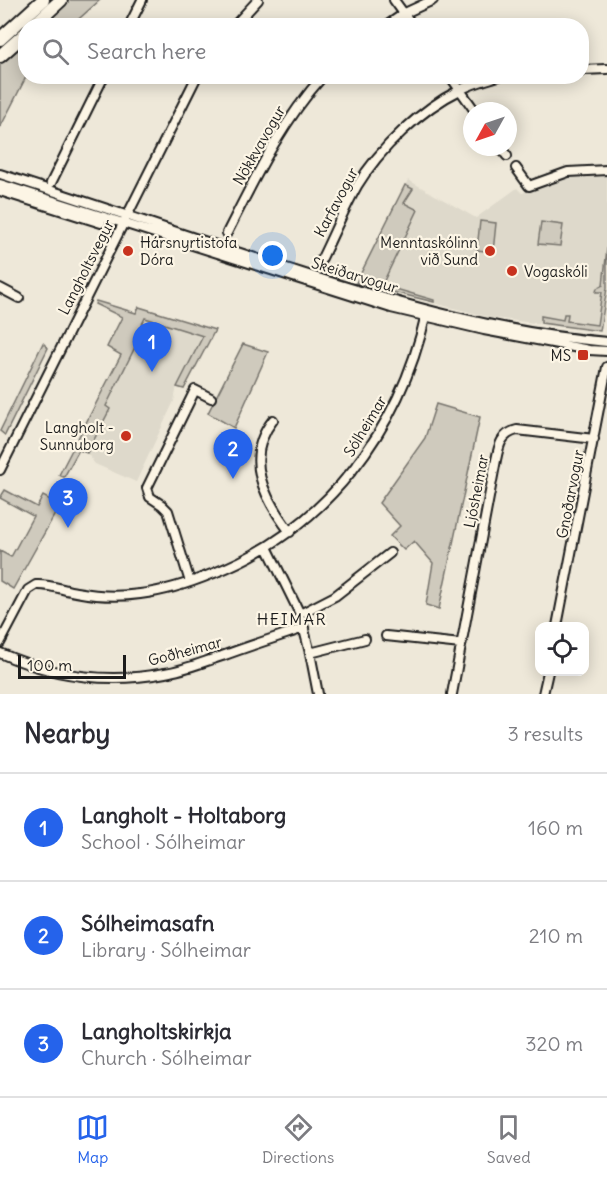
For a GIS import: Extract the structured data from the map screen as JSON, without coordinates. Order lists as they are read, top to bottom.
{
  "streets": {
    "street": [
      "Nökkvavogur",
      "Karfavogur",
      "Langholtsvegur",
      "Skeiðarvogur",
      "Sólheimar",
      "Ljósheimar",
      "Gnoðarvogur",
      "Goðheimar"
    ]
  },
  "crossings": [
    ["Langholtsvegur", "Skeiðarvogur"],
    ["Skeiðarvogur", "Sólheimar"],
    ["Ljósheimar", "Gnoðarvogur"]
  ],
  "districts": ["HEIMAR"],
  "places": {
    "other": [
      "Hársnyrtistofa Dóra",
      "Menntaskólinn við Sund",
      "Vogaskóli",
      "Langholt - Sunnuborg"
    ],
    "transit": ["MS"]
  },
  "scale_bar": "100 m",
  "north": "bottom left",
  "page": {
    "search": "Search here",
    "pins": ["1", "2", "3"],
    "scale": "100 m",
    "heading": ["Nearby", "3 results"],
    "list": [
      {
        "mark": "1",
        "name": "Langholt - Holtaborg",
        "note": "School · Sólheimar",
        "value": "160 m"
      },
      {
        "mark": "2",
        "name": "Sólheimasafn",
        "note": "Library · Sólheimar",
        "value": "210 m"
      },
      {
        "mark": "3",
        "name": "Langholtskirkja",
        "note": "Church · Sólheimar",
        "value": "320 m"
      }
    ],
    "nav": ["Map", "Directions", "Saved"]
  }
}
